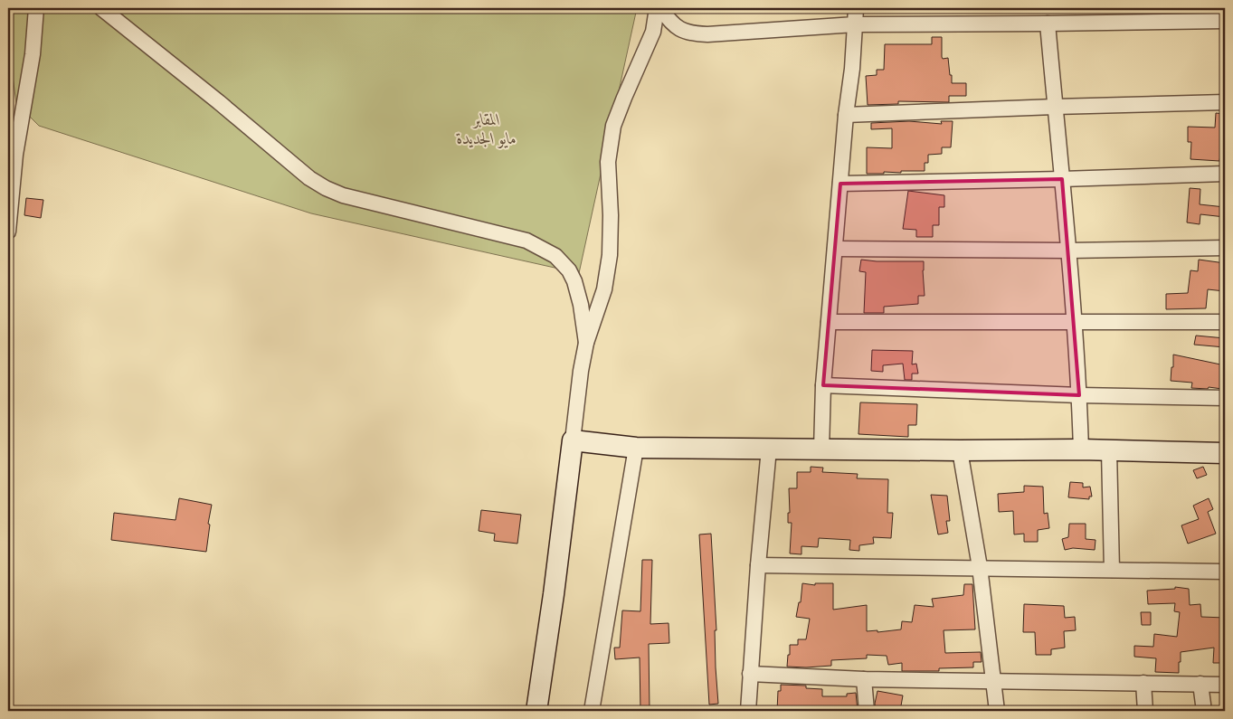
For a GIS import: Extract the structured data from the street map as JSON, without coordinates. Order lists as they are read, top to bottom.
{
  "parks": ["المقابر مايو الجديدة"]
}
